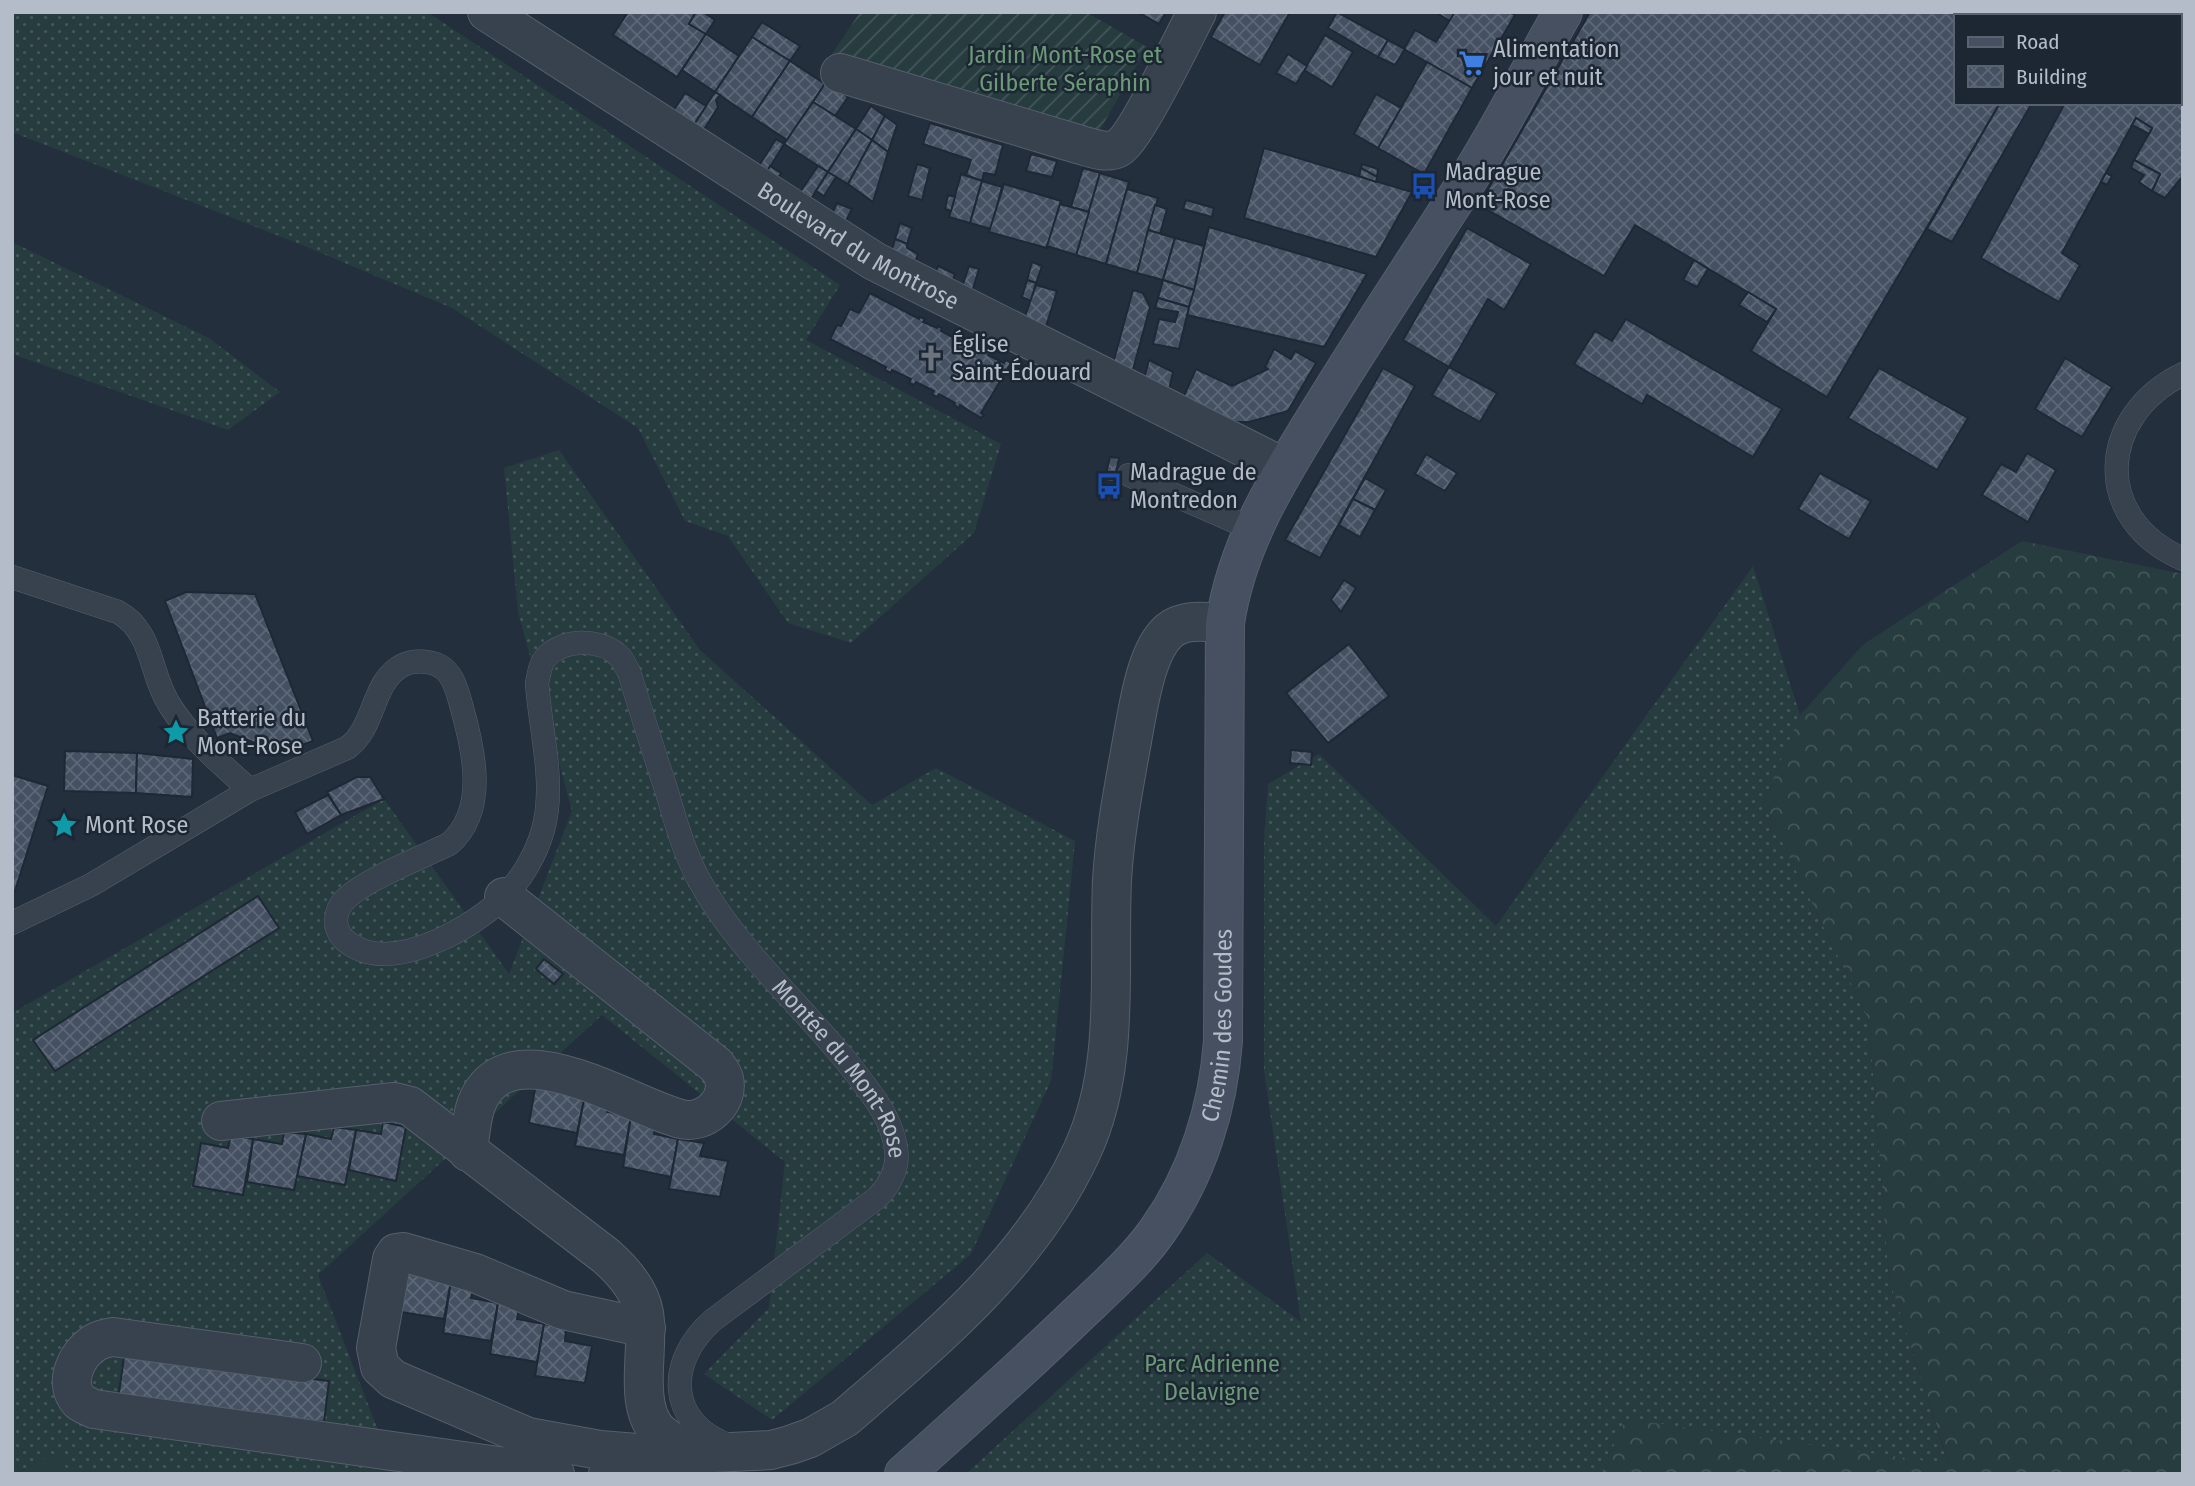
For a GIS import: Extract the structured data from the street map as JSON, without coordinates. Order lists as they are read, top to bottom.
{
  "streets": {
    "street": ["Boulevard du Montrose", "Chemin des Goudes", "Montée du Mont-Rose"]
  },
  "crossings": [
    ["Boulevard du Montrose", "Chemin des Goudes"],
    ["Chemin des Goudes", "Montée du Mont-Rose"]
  ],
  "parks": ["Jardin Mont-Rose et Gilberte Séraphin", "Parc Adrienne Delavigne"],
  "places": {
    "supermarket": ["Alimentation jour et nuit"],
    "bus stop": ["Madrague Mont-Rose", "Madrague de Montredon"],
    "church": ["Église Saint-Édouard"],
    "place": ["Batterie du Mont-Rose", "Mont Rose"]
  },
  "legend": ["Road", "Building"]
}
